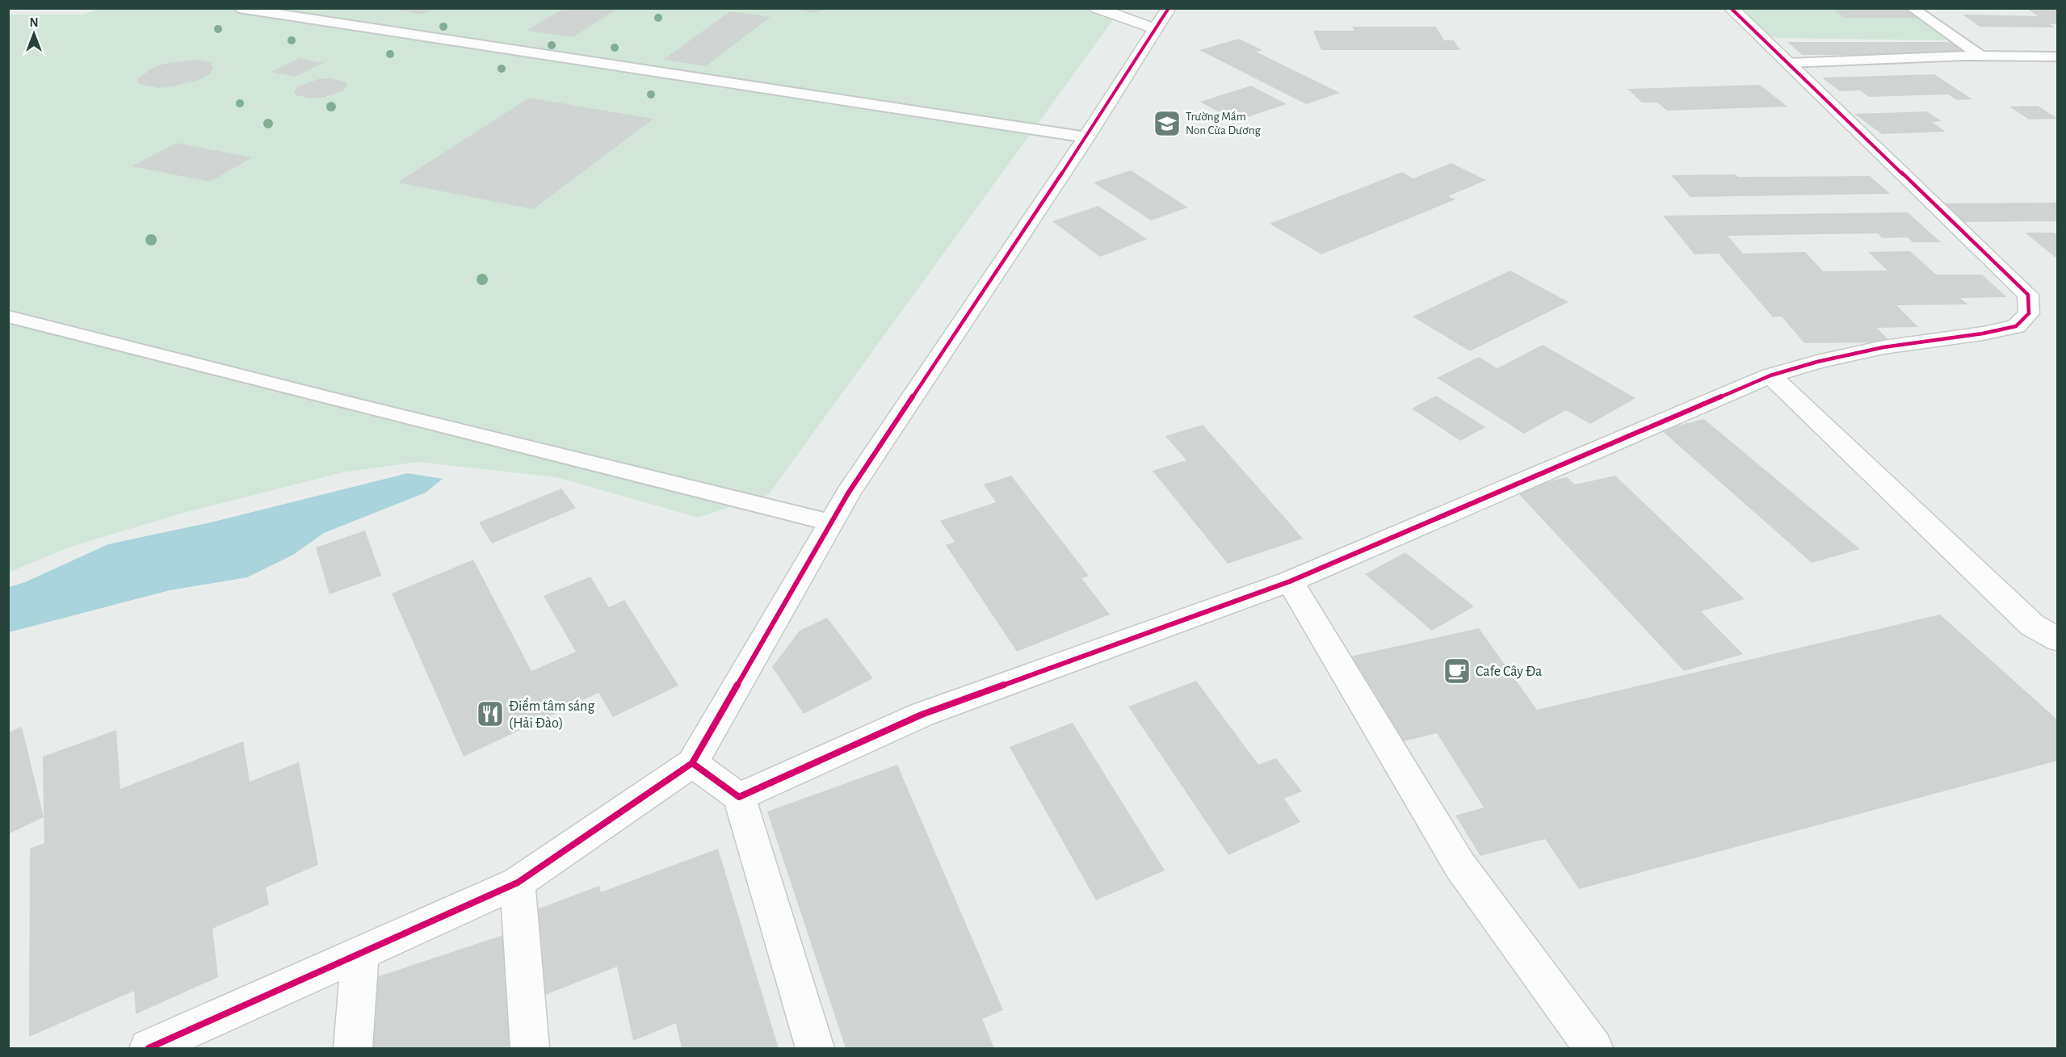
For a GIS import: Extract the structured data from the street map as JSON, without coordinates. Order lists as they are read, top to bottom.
{
  "places": {
    "school or university": ["Trường Mầm Non Cửa Dương"],
    "cafe": ["Cafe Cây Đa"],
    "restaurant": ["Điểm tâm sáng (Hải Đào)"]
  },
  "north": "top"
}
